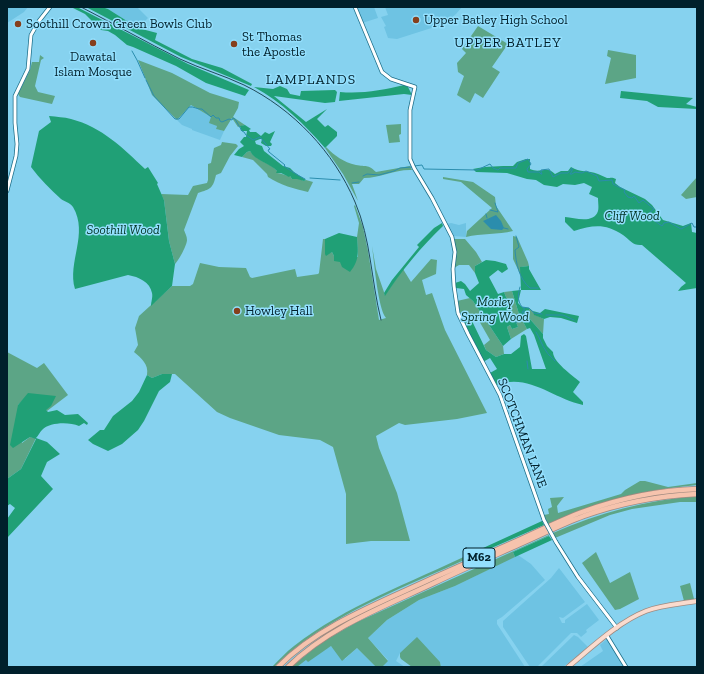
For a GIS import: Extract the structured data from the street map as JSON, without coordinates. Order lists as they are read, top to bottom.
{
  "streets": {
    "highway": ["M62"],
    "main road": ["SCOTCHMAN LANE"]
  },
  "districts": ["UPPER BATLEY", "LAMPLANDS"],
  "parks": ["Cliff Wood", "Soothill Wood", "Morley Spring Wood"],
  "places": [
    "Upper Batley High School",
    "Soothill Crown Green Bowls Club",
    "Dawatal Islam Mosque",
    "St Thomas the Apostle",
    "Howley Hall"
  ]
}
